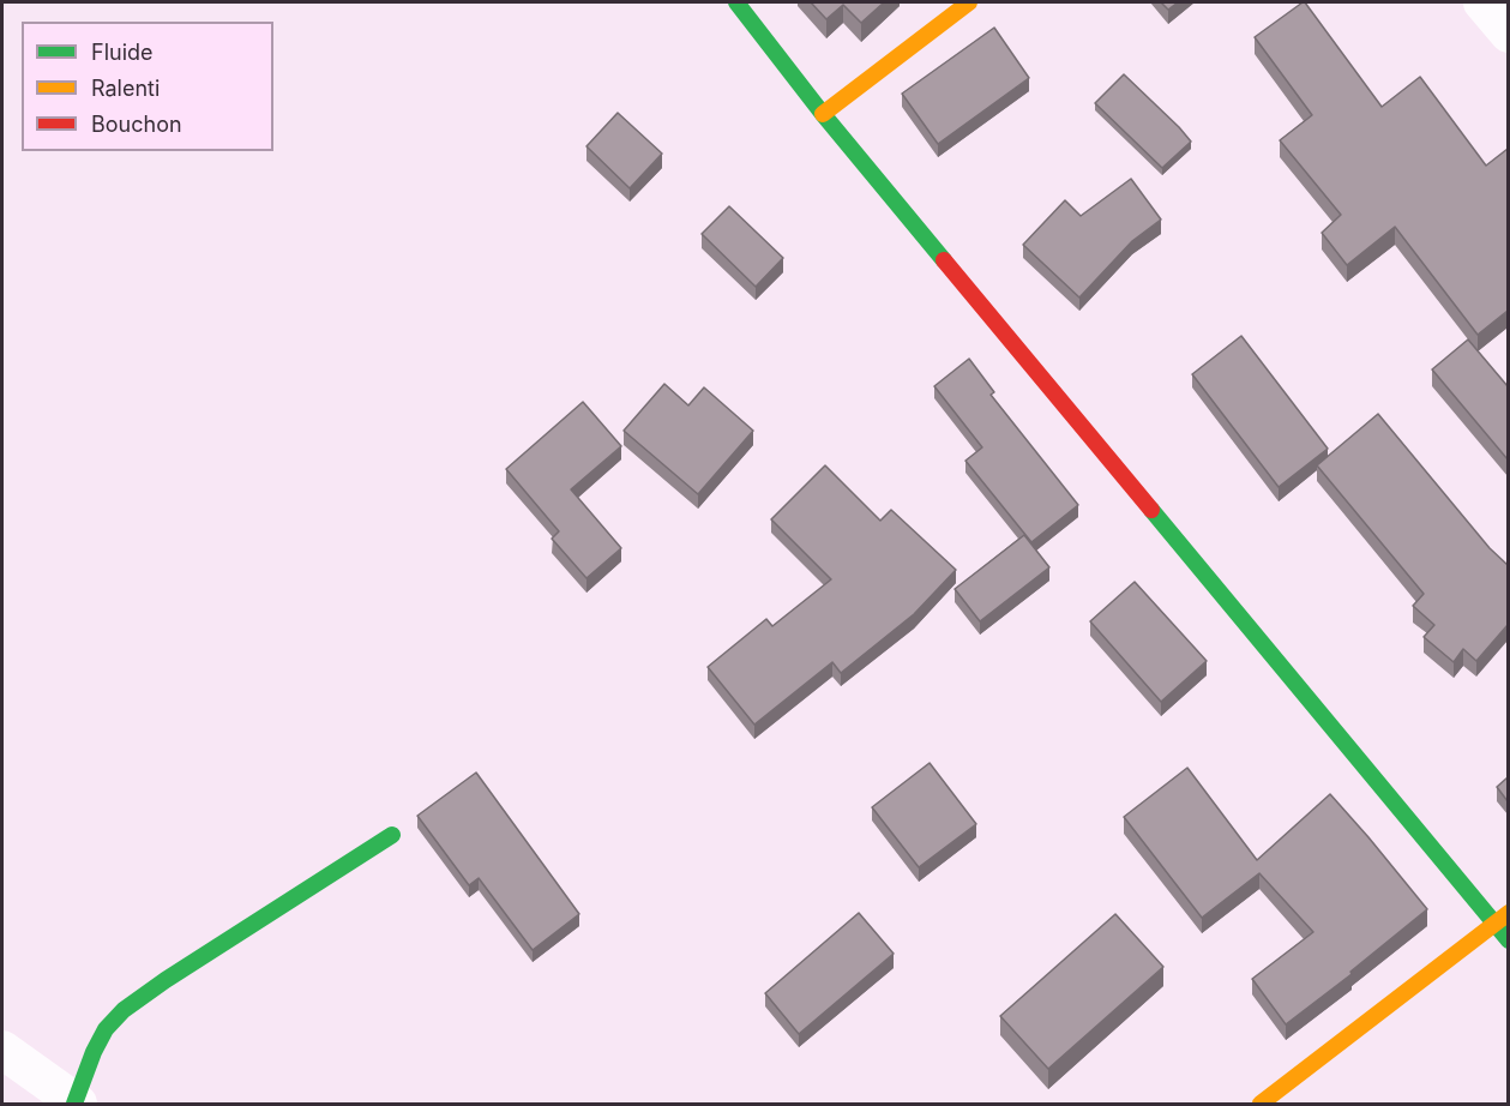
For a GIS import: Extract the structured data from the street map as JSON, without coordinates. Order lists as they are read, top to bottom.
{
  "legend": ["Fluide", "Ralenti", "Bouchon"]
}
